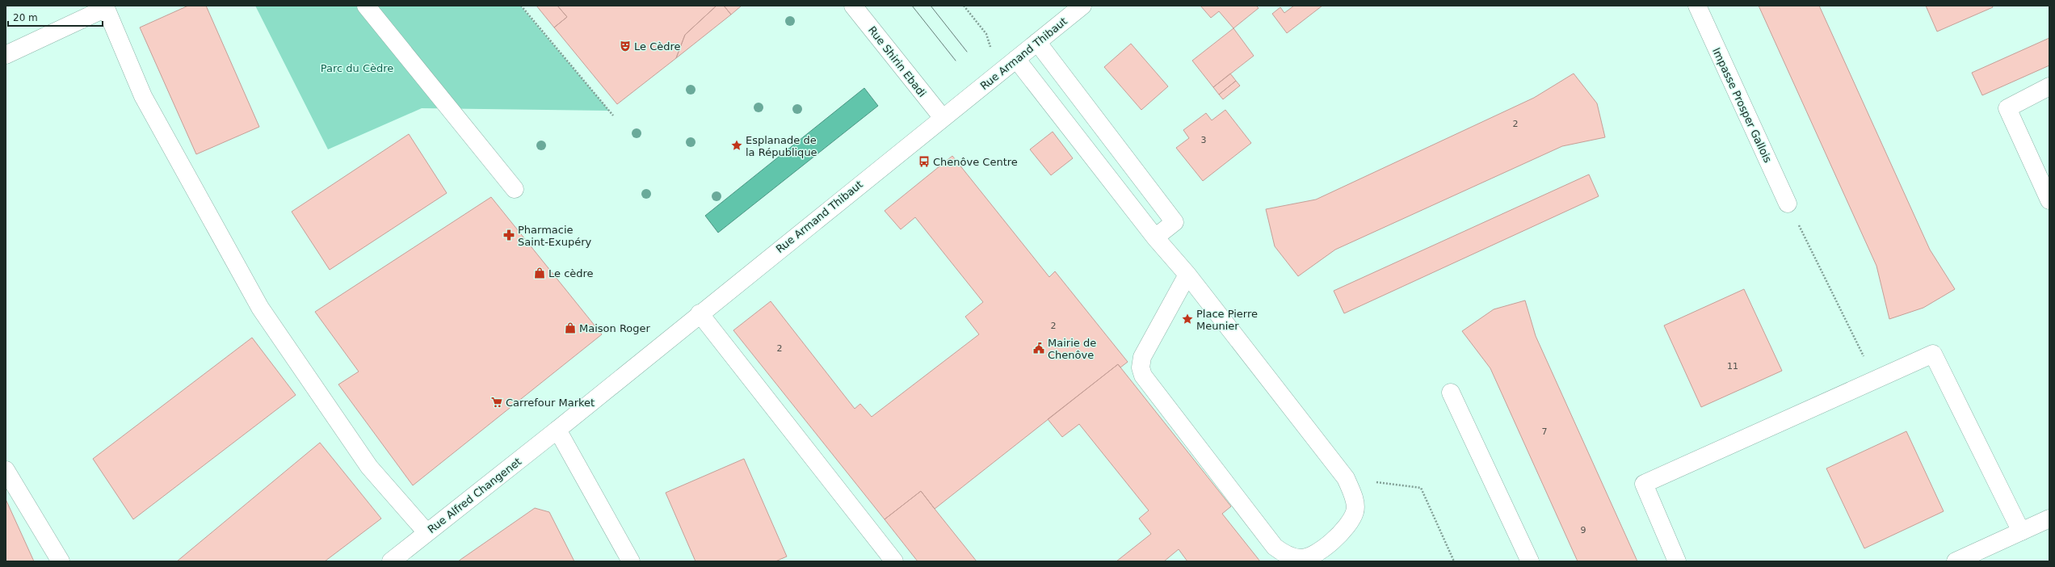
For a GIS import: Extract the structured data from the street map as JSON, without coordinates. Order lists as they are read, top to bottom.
{
  "streets": {
    "street": [
      "Rue Armand Thibaut",
      "Rue Shirin Ebadi",
      "Impasse Prosper Gallois",
      "Rue Alfred Changenet"
    ]
  },
  "crossings": [
    ["Rue Armand Thibaut", "Rue Shirin Ebadi"],
    ["Rue Armand Thibaut", "Rue Alfred Changenet"]
  ],
  "parks": ["Parc du Cèdre"],
  "places": {
    "theatre": ["Le Cèdre"],
    "place": ["Esplanade de la République", "Place Pierre Meunier"],
    "bus stop": ["Chenôve Centre"],
    "pharmacy": ["Pharmacie Saint-Exupéry"],
    "shop": ["Le cèdre", "Maison Roger"],
    "public building": ["Mairie de Chenôve"],
    "supermarket": ["Carrefour Market"]
  },
  "house_numbers": [
    "2",
    "3",
    "2",
    "2",
    "11",
    "7",
    "9"
  ],
  "scale_bar": "20 m"
}
